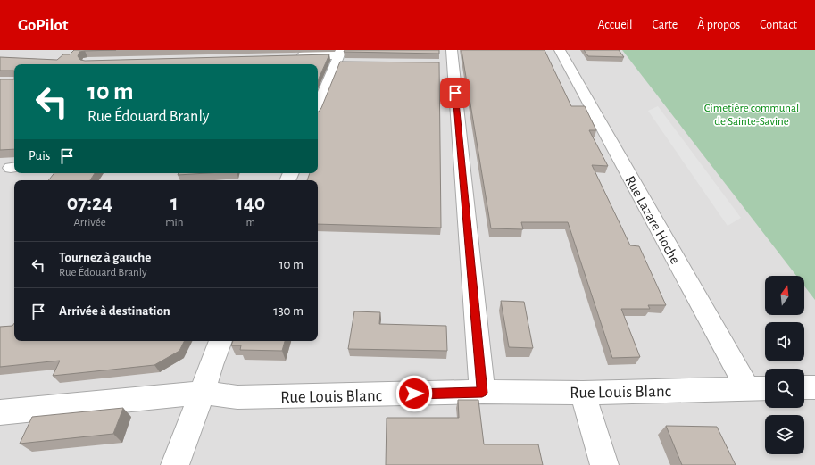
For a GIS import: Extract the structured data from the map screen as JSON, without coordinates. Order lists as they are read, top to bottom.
{
  "streets": {
    "street": ["Rue Lazare Hoche", "Rue Louis Blanc"]
  },
  "crossings": [
    ["Rue Lazare Hoche", "Rue Louis Blanc"]
  ],
  "parks": ["Cimetière communal de Sainte-Savine"],
  "north": "top",
  "page": {
    "header": "GoPilot",
    "nav": [
      "Accueil",
      "Carte",
      "À propos",
      "Contact"
    ],
    "turn": ["10 m", "Rue Édouard Branly"],
    "then": "Puis",
    "eta": [
      "07:24",
      "Arrivée",
      "1",
      "min",
      "140",
      "m"
    ],
    "list": [
      {
        "name": "Tournez à gauche",
        "note": "Rue Édouard Branly",
        "value": "10 m"
      },
      {
        "name": "Arrivée à destination",
        "value": "130 m"
      }
    ]
  }
}
